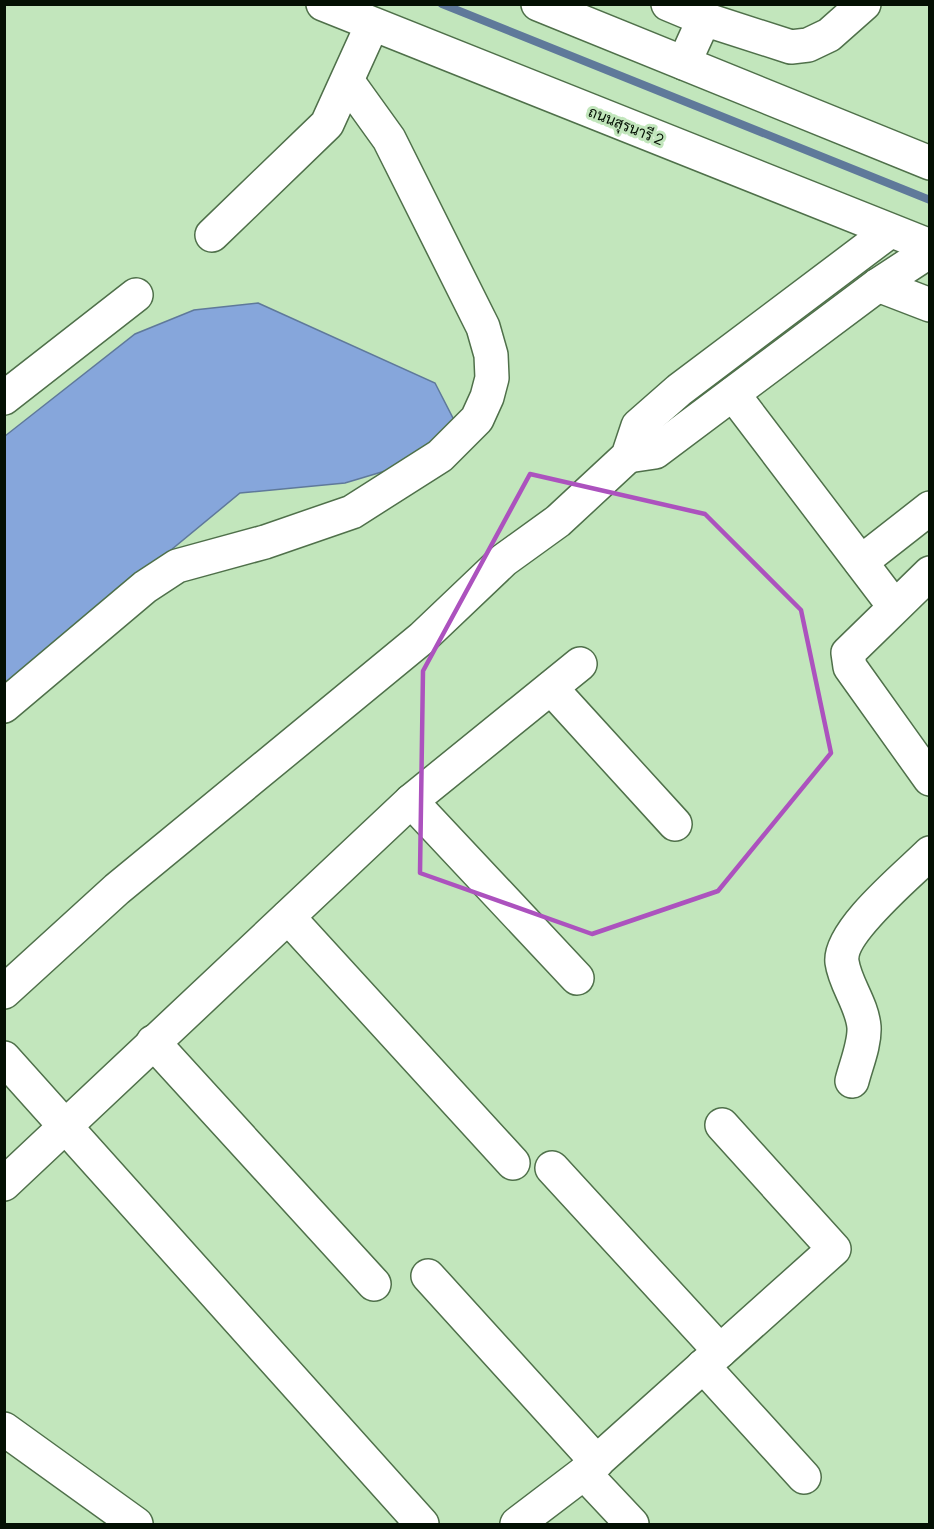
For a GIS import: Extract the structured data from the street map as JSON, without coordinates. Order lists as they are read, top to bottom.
{
  "streets": {
    "street": ["ถนนสุรนารี 2"]
  }
}
